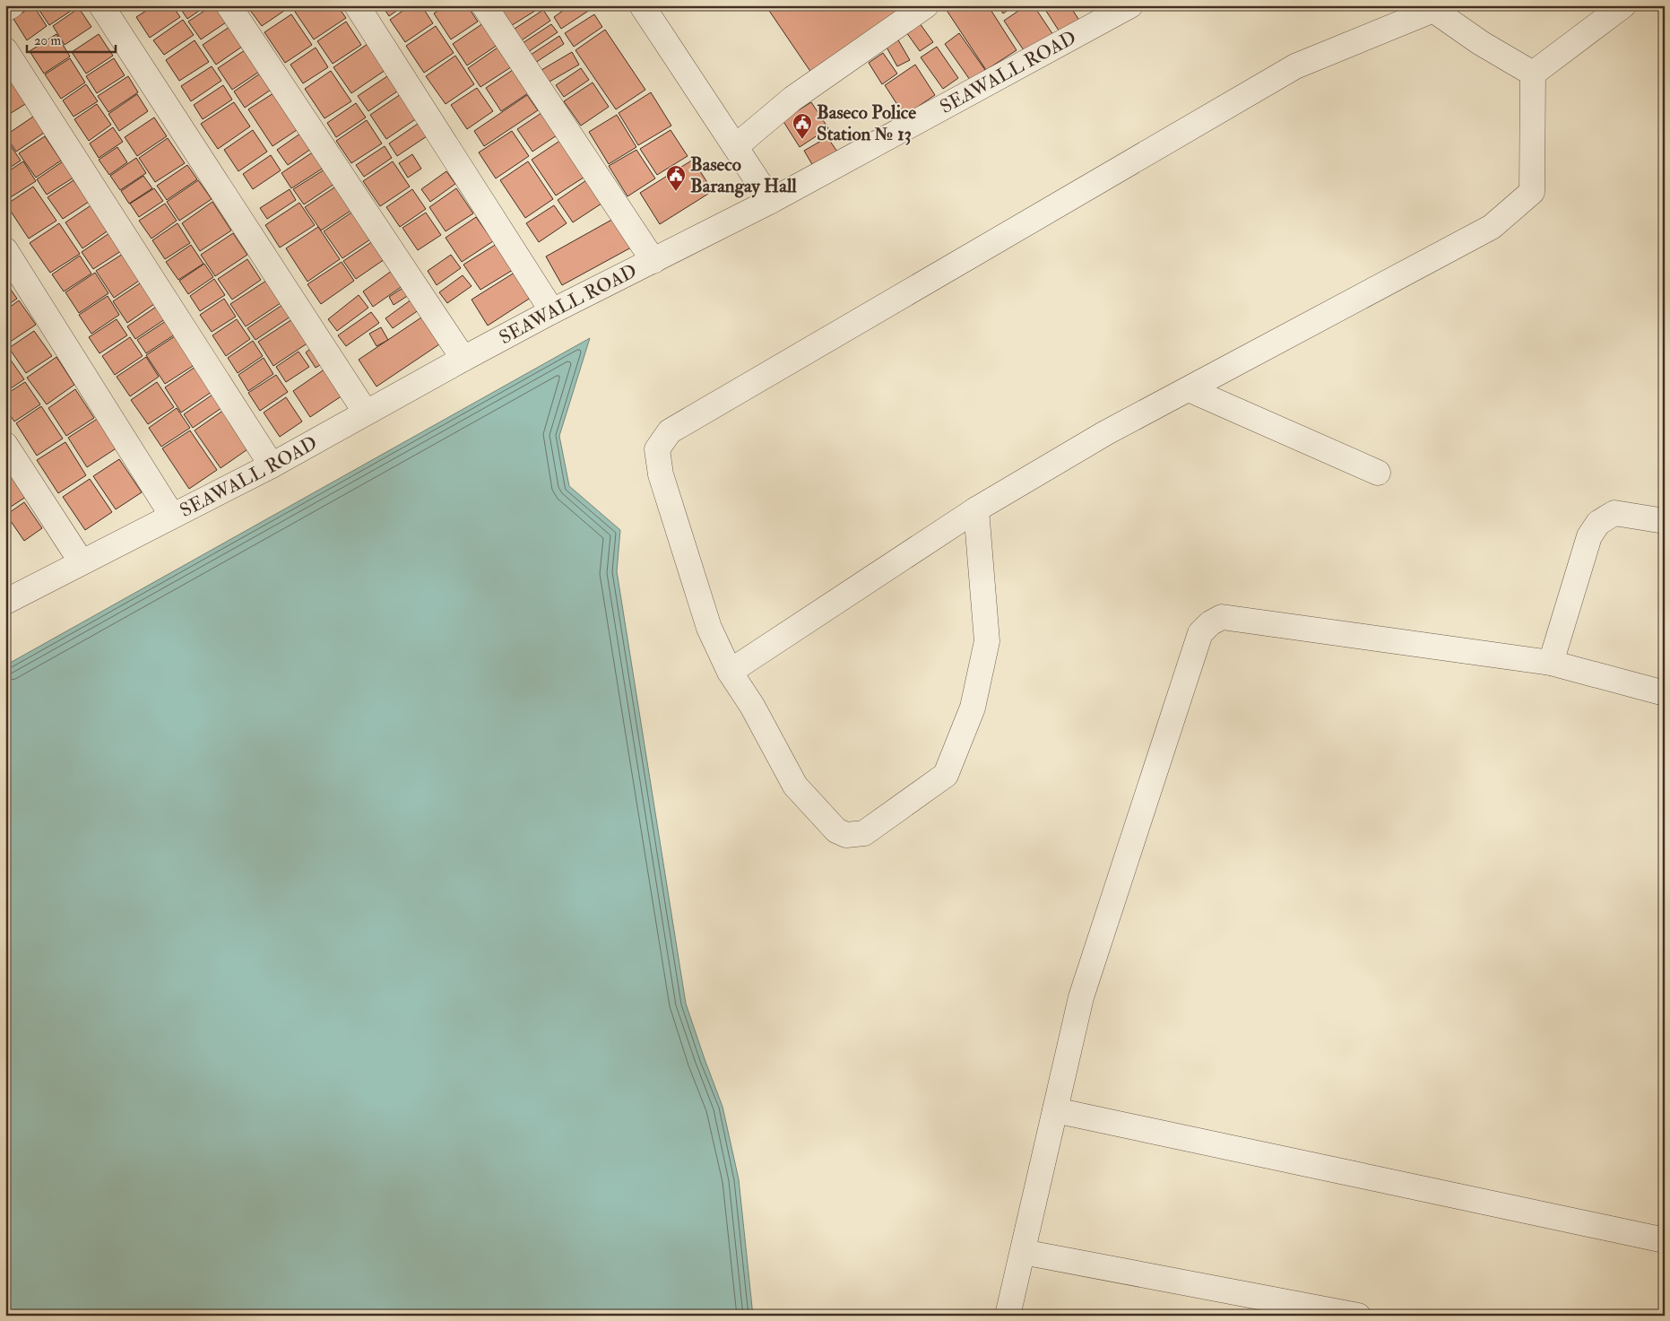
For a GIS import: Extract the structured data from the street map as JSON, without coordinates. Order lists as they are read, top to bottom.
{
  "streets": {
    "street": ["SEAWALL ROAD"]
  },
  "places": {
    "public building": ["Baseco Police Station № 13", "Baseco Barangay Hall"]
  },
  "scale_bar": "20 m"
}
